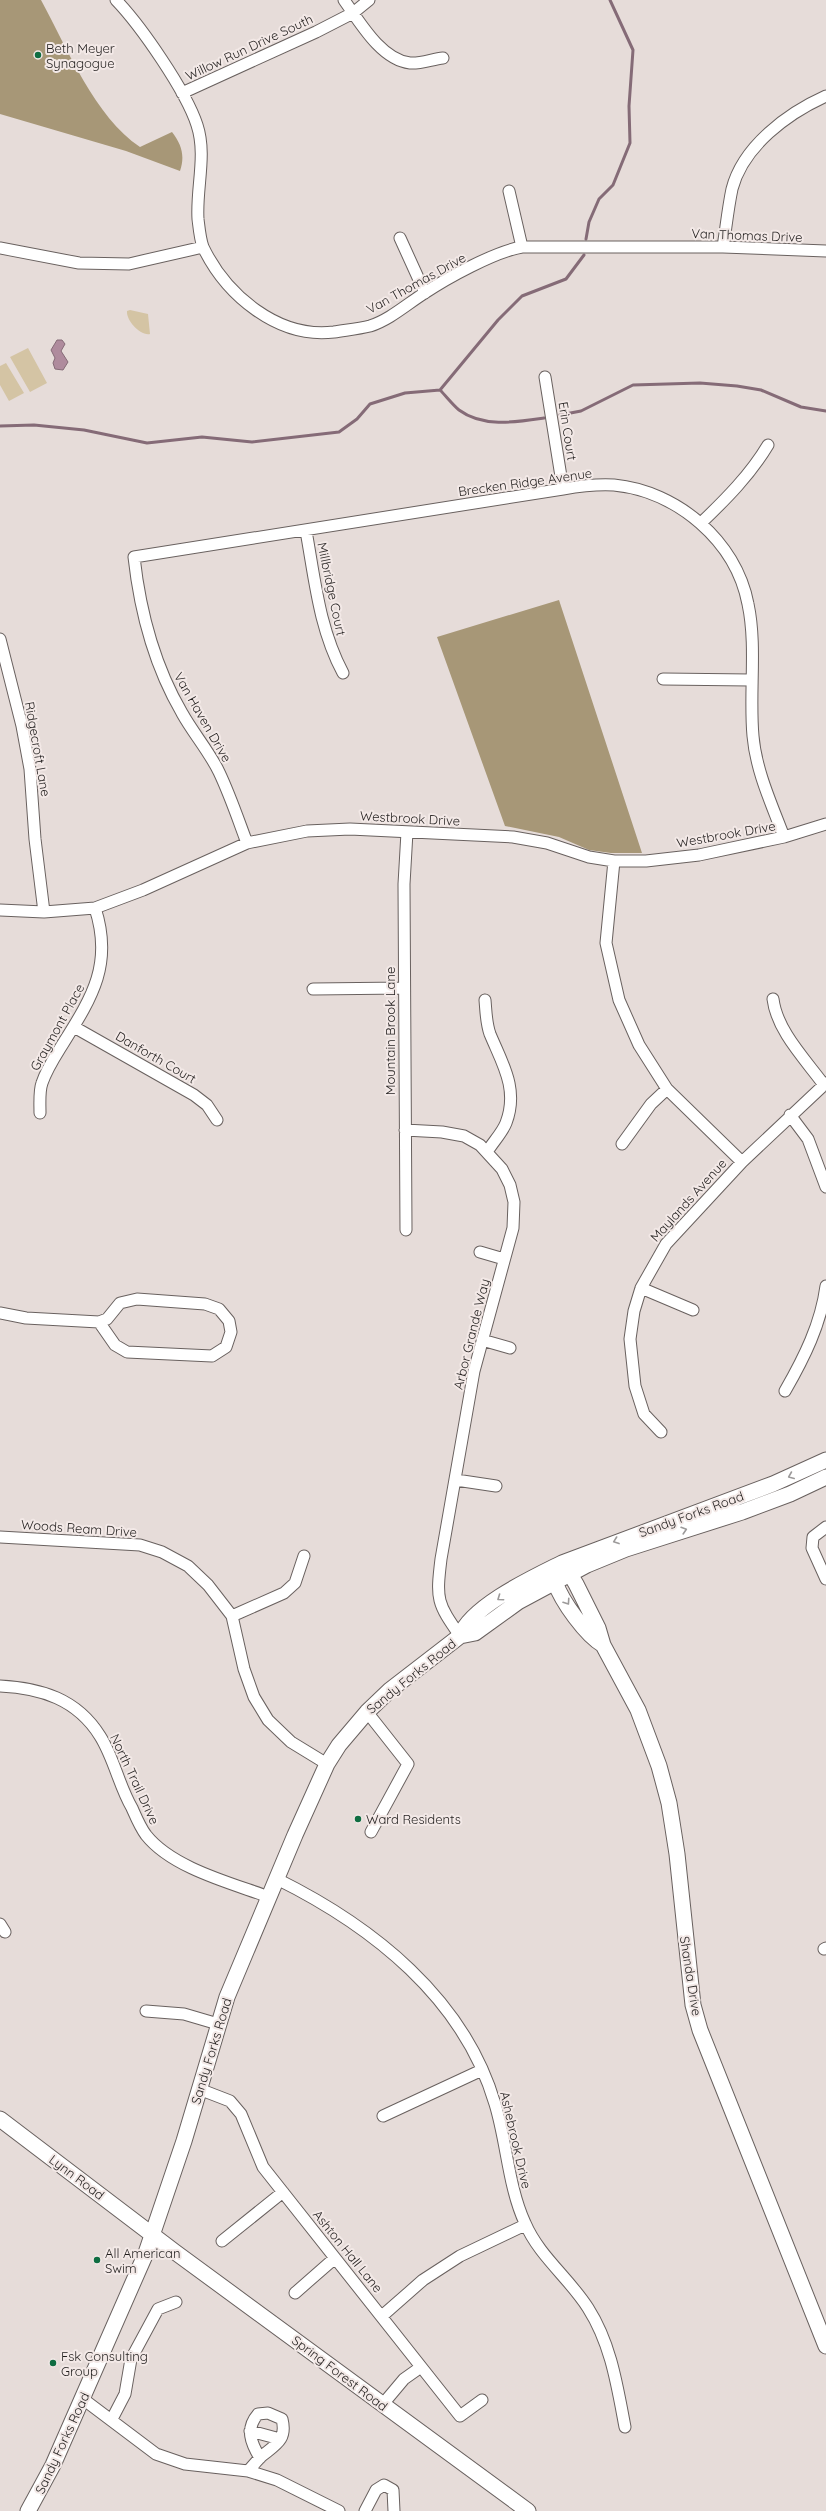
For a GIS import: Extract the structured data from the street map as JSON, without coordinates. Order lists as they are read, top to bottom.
{
  "streets": {
    "street": [
      "Willow Run Drive South",
      "Van Thomas Drive",
      "Erin Court",
      "Brecken Ridge Avenue",
      "Millbridge Court",
      "Van Haven Drive",
      "Ridgecroft Lane",
      "Westbrook Drive",
      "Graymont Place",
      "Mountain Brook Lane",
      "Danforth Court",
      "Maylands Avenue",
      "Arbor Grande Way",
      "Sandy Forks Road",
      "Woods Ream Drive",
      "North Trail Drive",
      "Shanda Drive",
      "Ashebrook Drive",
      "Lynn Road",
      "Ashton Hall Lane",
      "Spring Forest Road"
    ]
  },
  "crossings": [
    ["Willow Run Drive South", "Van Thomas Drive"],
    ["Erin Court", "Brecken Ridge Avenue"],
    ["Brecken Ridge Avenue", "Millbridge Court"],
    ["Brecken Ridge Avenue", "Van Haven Drive"],
    ["Brecken Ridge Avenue", "Westbrook Drive"],
    ["Van Haven Drive", "Westbrook Drive"],
    ["Ridgecroft Lane", "Westbrook Drive"],
    ["Westbrook Drive", "Graymont Place"],
    ["Westbrook Drive", "Mountain Brook Lane"],
    ["Graymont Place", "Danforth Court"],
    ["Mountain Brook Lane", "Arbor Grande Way"],
    ["Arbor Grande Way", "Sandy Forks Road"],
    ["Sandy Forks Road", "Woods Ream Drive"],
    ["Sandy Forks Road", "North Trail Drive"],
    ["Sandy Forks Road", "Shanda Drive"],
    ["Sandy Forks Road", "Ashebrook Drive"],
    ["Sandy Forks Road", "Lynn Road"],
    ["Sandy Forks Road", "Ashton Hall Lane"],
    ["Sandy Forks Road", "Spring Forest Road"],
    ["Lynn Road", "Spring Forest Road"]
  ],
  "places": [
    "Beth Meyer Synagogue",
    "Ward Residents",
    "All American Swim",
    "Fsk Consulting Group"
  ]
}
